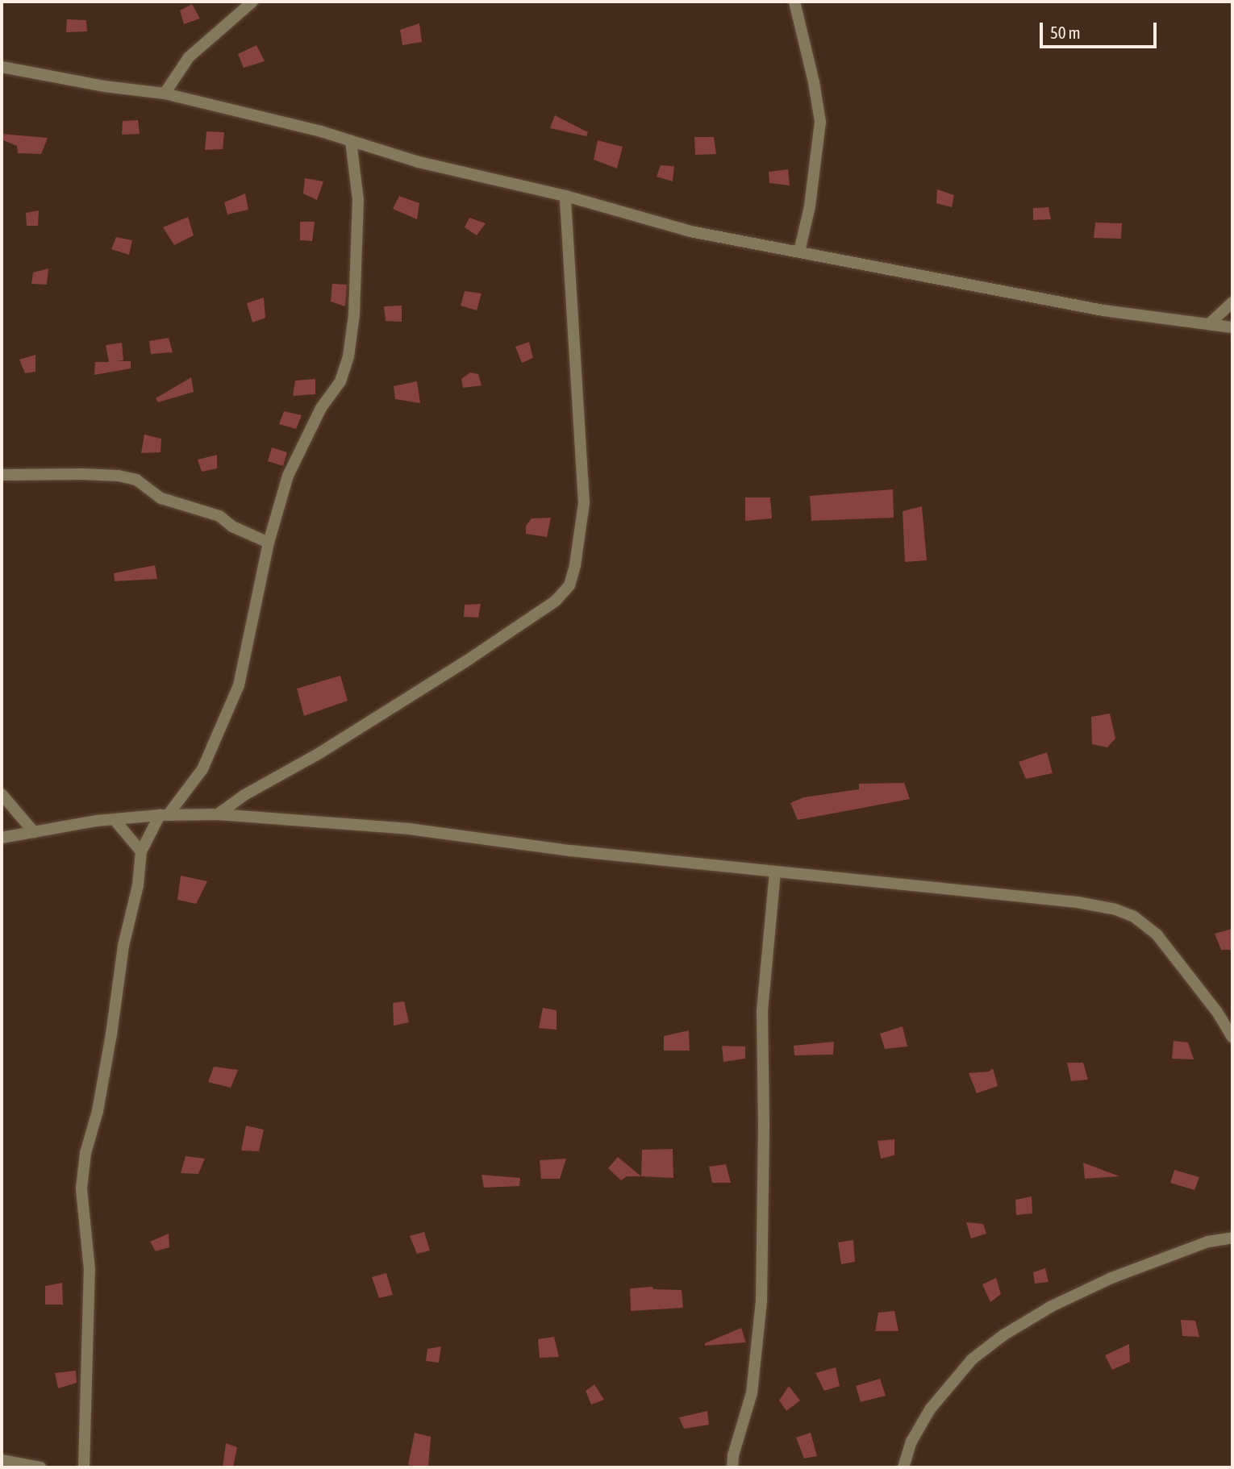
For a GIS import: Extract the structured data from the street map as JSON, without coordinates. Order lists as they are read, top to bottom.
{
  "scale_bar": "50 m"
}
